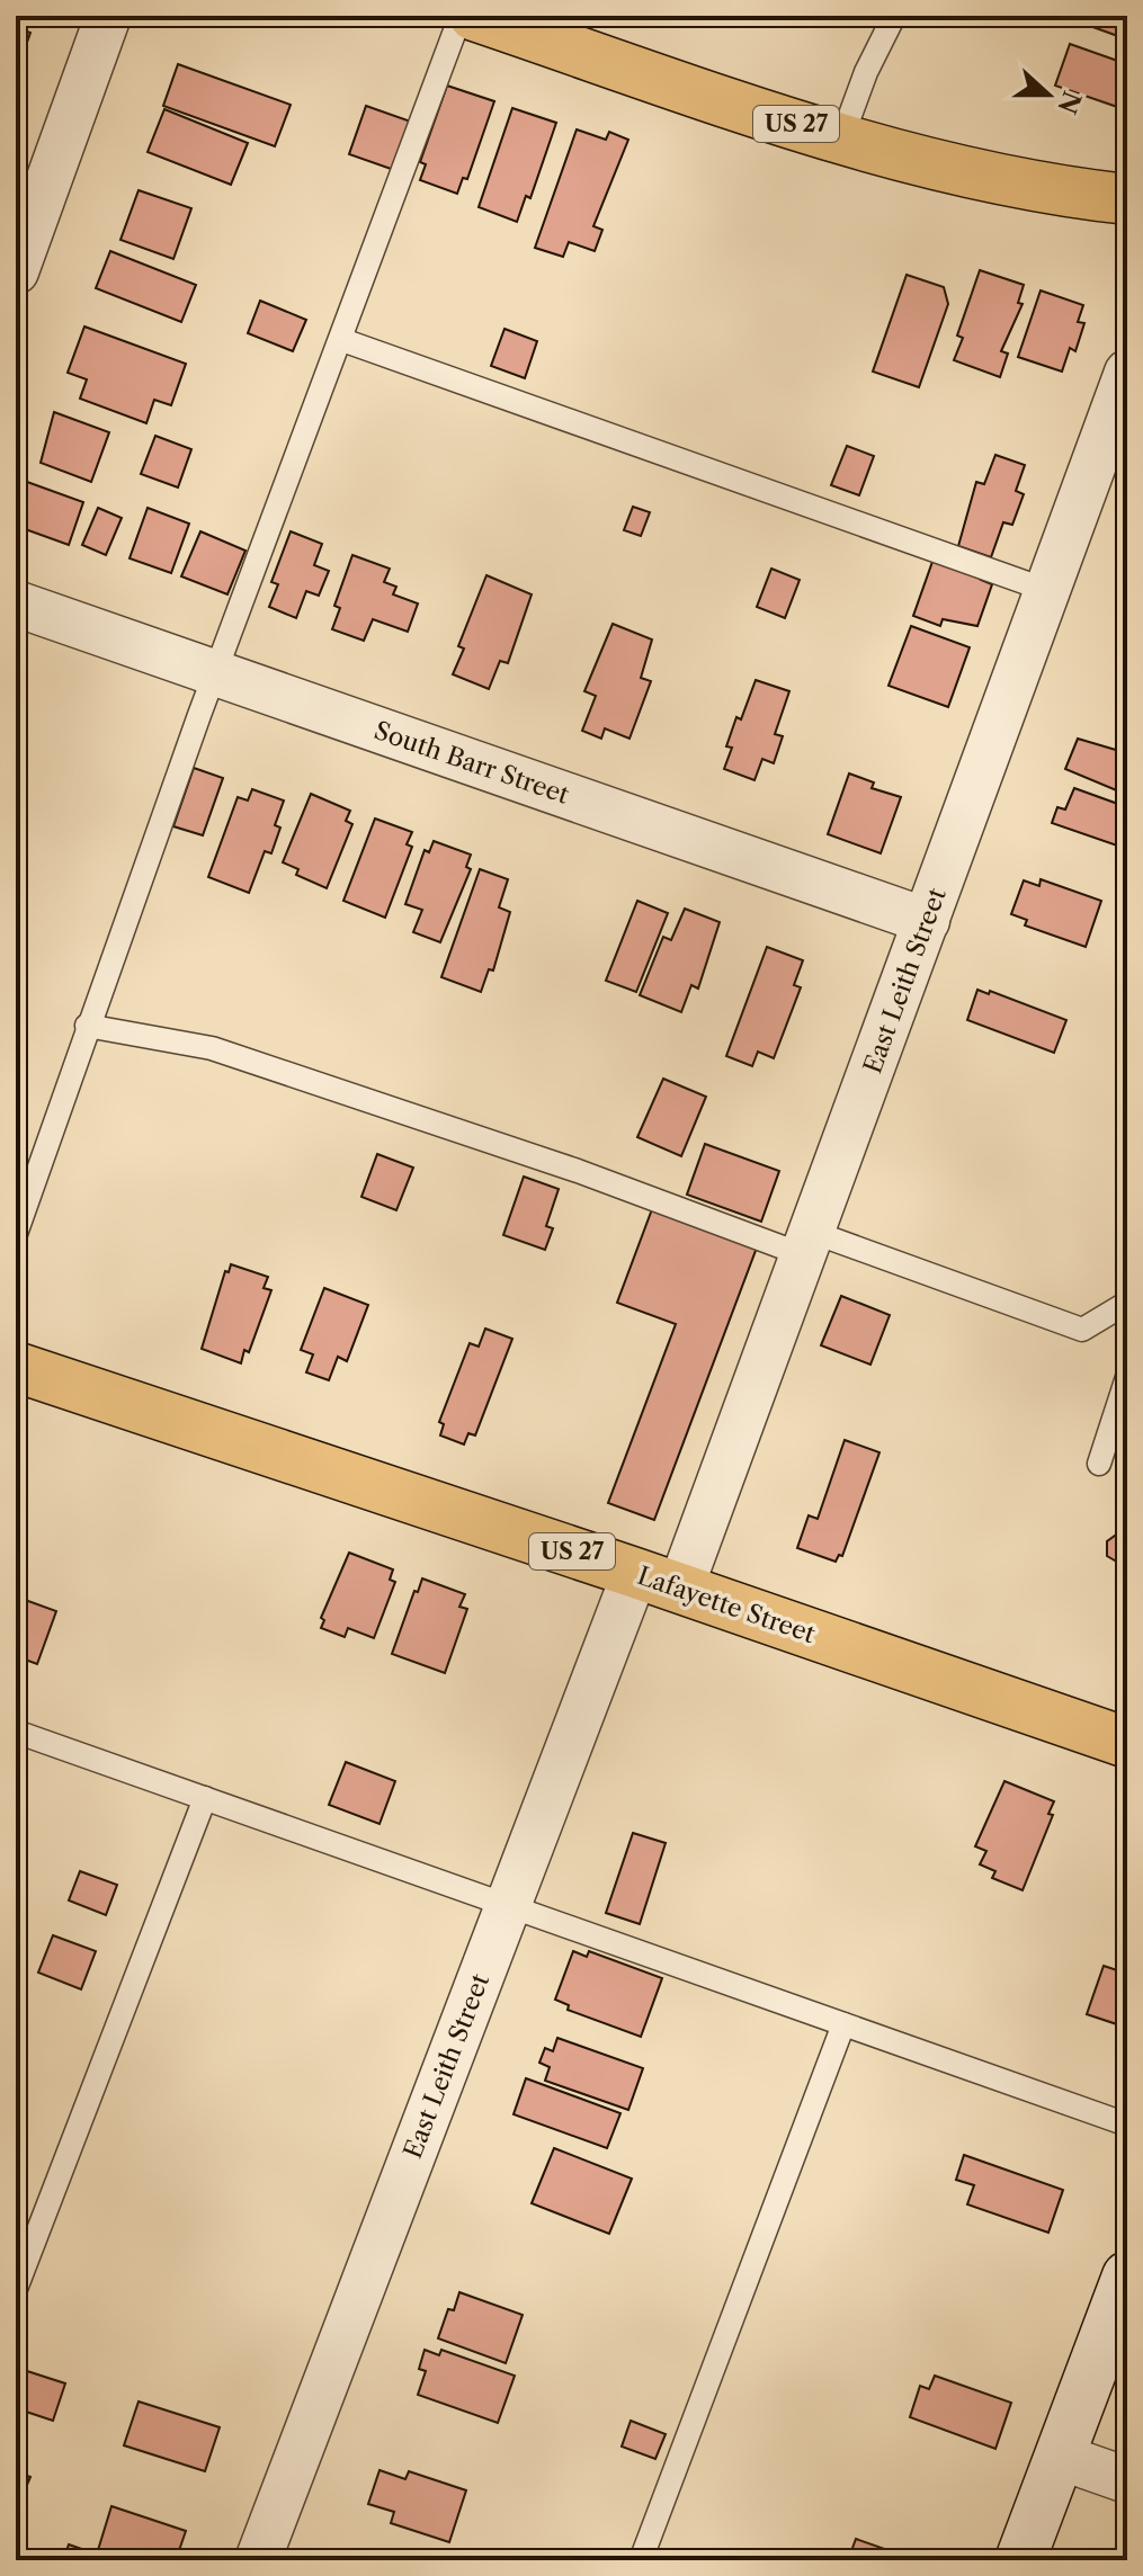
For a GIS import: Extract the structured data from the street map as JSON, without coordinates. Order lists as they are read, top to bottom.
{
  "streets": {
    "highway": ["US 27", "Lafayette Street"],
    "street": ["South Barr Street", "East Leith Street"]
  },
  "crossings": [
    ["South Barr Street", "East Leith Street"],
    ["East Leith Street", "Lafayette Street"]
  ],
  "north": "right"
}
